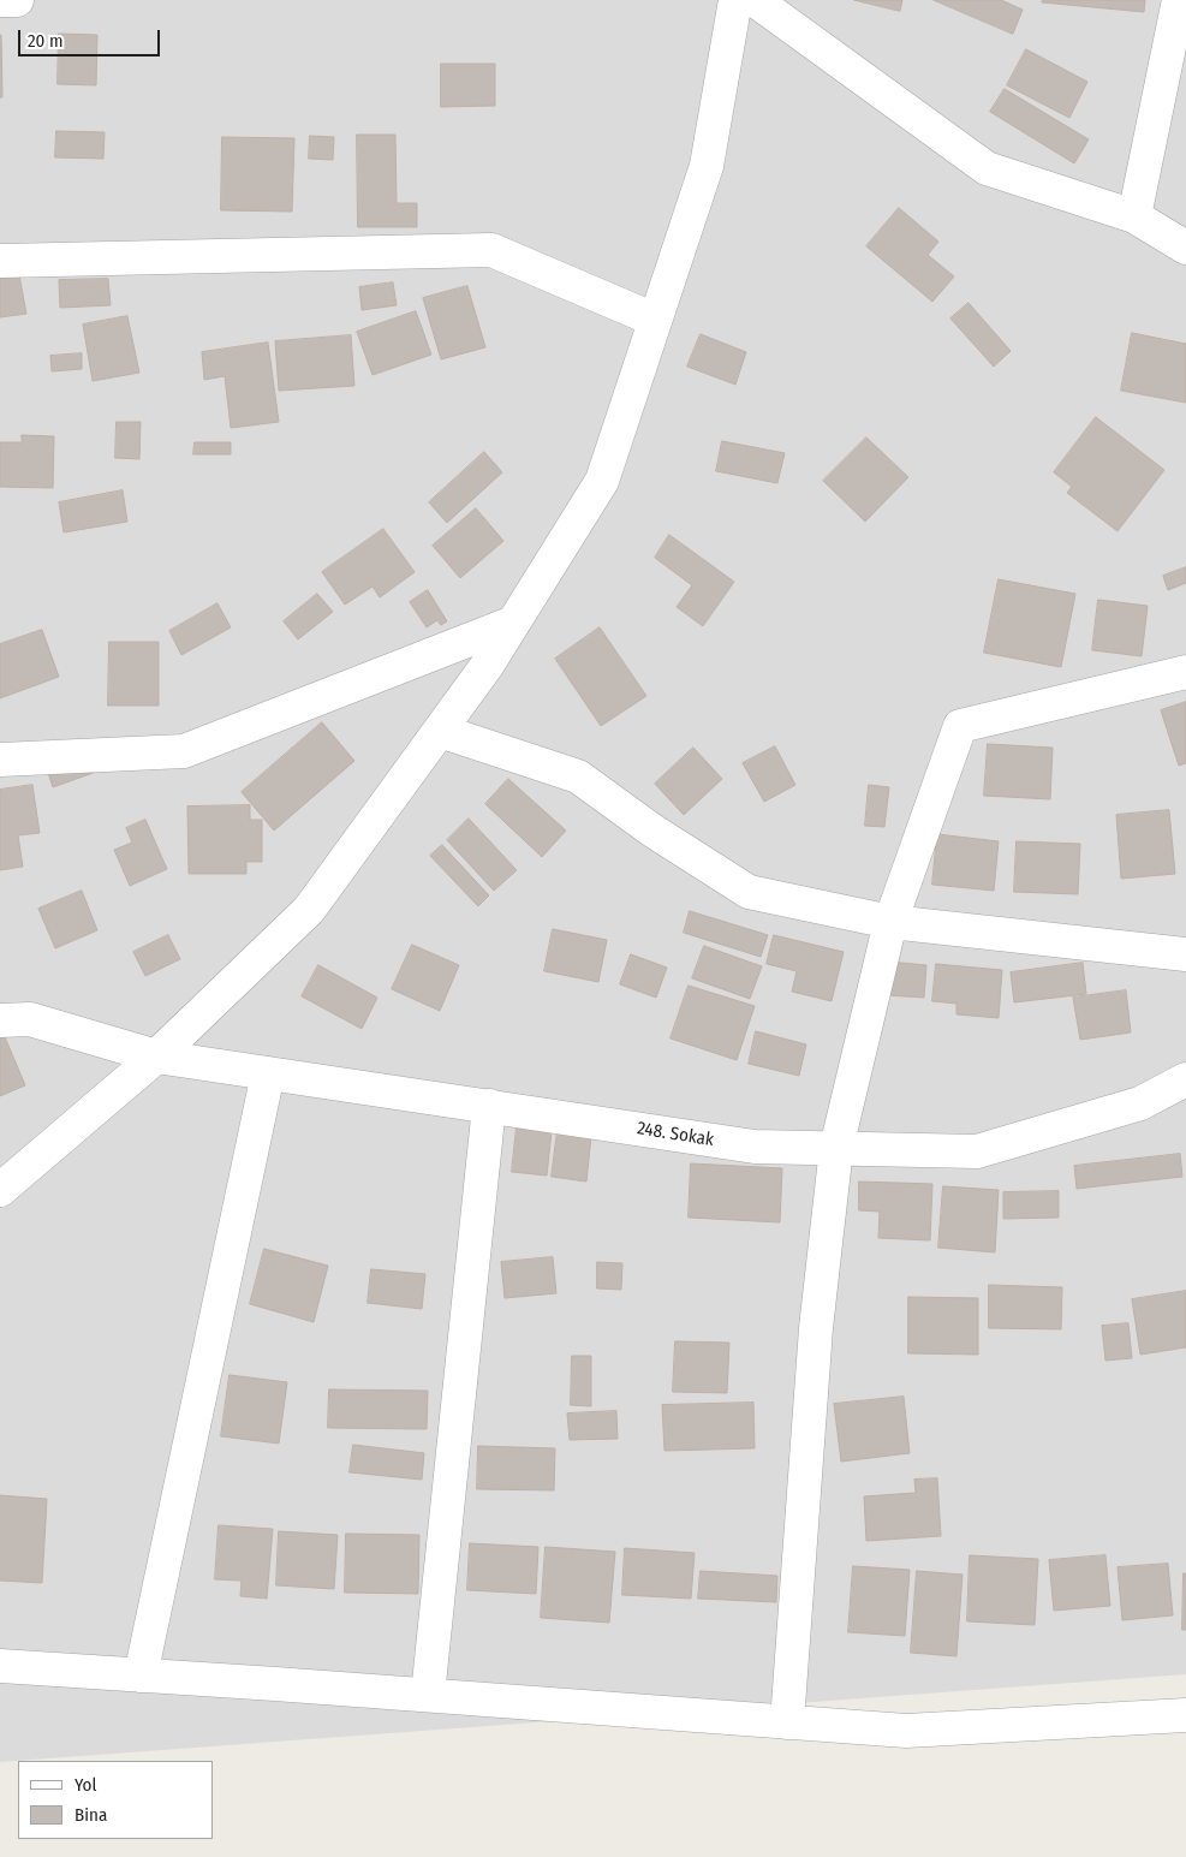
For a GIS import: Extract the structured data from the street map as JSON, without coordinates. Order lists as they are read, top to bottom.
{
  "streets": {
    "street": ["248. Sokak"]
  },
  "legend": ["Yol", "Bina"],
  "scale_bar": "20 m"
}
